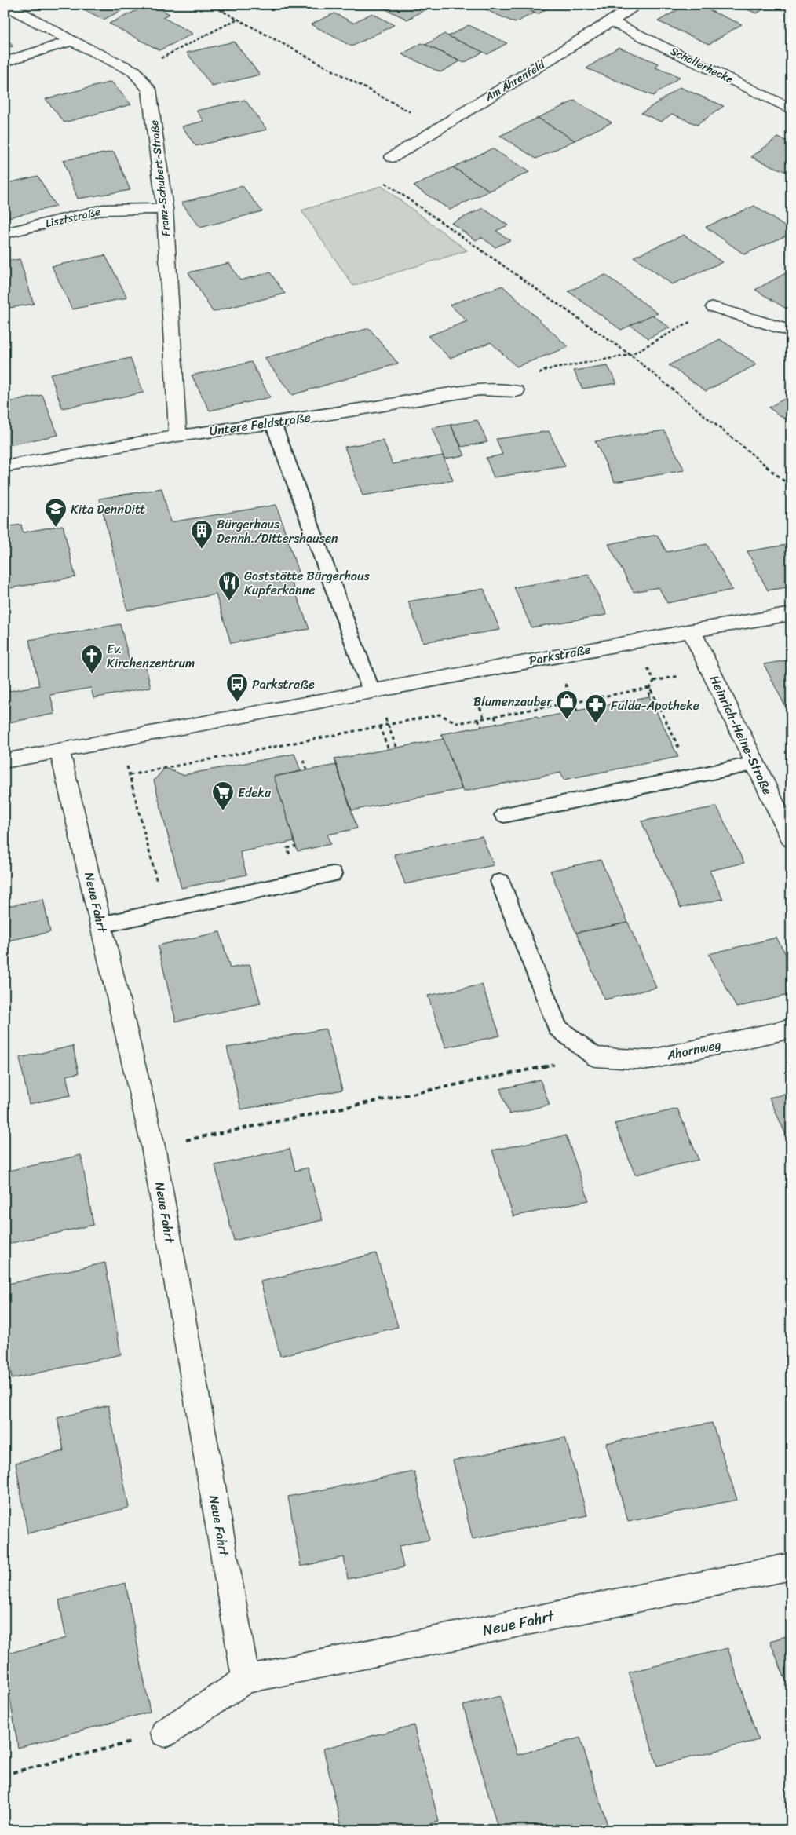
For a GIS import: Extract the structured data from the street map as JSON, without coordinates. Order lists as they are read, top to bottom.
{
  "streets": {
    "street": [
      "Schellerhecke",
      "Am Ährenfeld",
      "Franz-Schubert-Straße",
      "Lisztstraße",
      "Untere Feldstraße",
      "Parkstraße",
      "Heinrich-Heine-Straße",
      "Neue Fahrt",
      "Ahornweg"
    ]
  },
  "crossings": [
    ["Schellerhecke", "Am Ährenfeld"],
    ["Franz-Schubert-Straße", "Lisztstraße"],
    ["Franz-Schubert-Straße", "Untere Feldstraße"],
    ["Parkstraße", "Heinrich-Heine-Straße"],
    ["Parkstraße", "Neue Fahrt"]
  ],
  "places": {
    "school or university": ["Kita DennDitt"],
    "building": ["Bürgerhaus Dennh./Dittershausen"],
    "restaurant": ["Gaststätte Bürgerhaus Kupferkanne"],
    "church": ["Ev. Kirchenzentrum"],
    "bus stop": ["Parkstraße"],
    "shop": ["Blumenzauber"],
    "pharmacy": ["Fulda-Apotheke"],
    "supermarket": ["Edeka"]
  }
}
